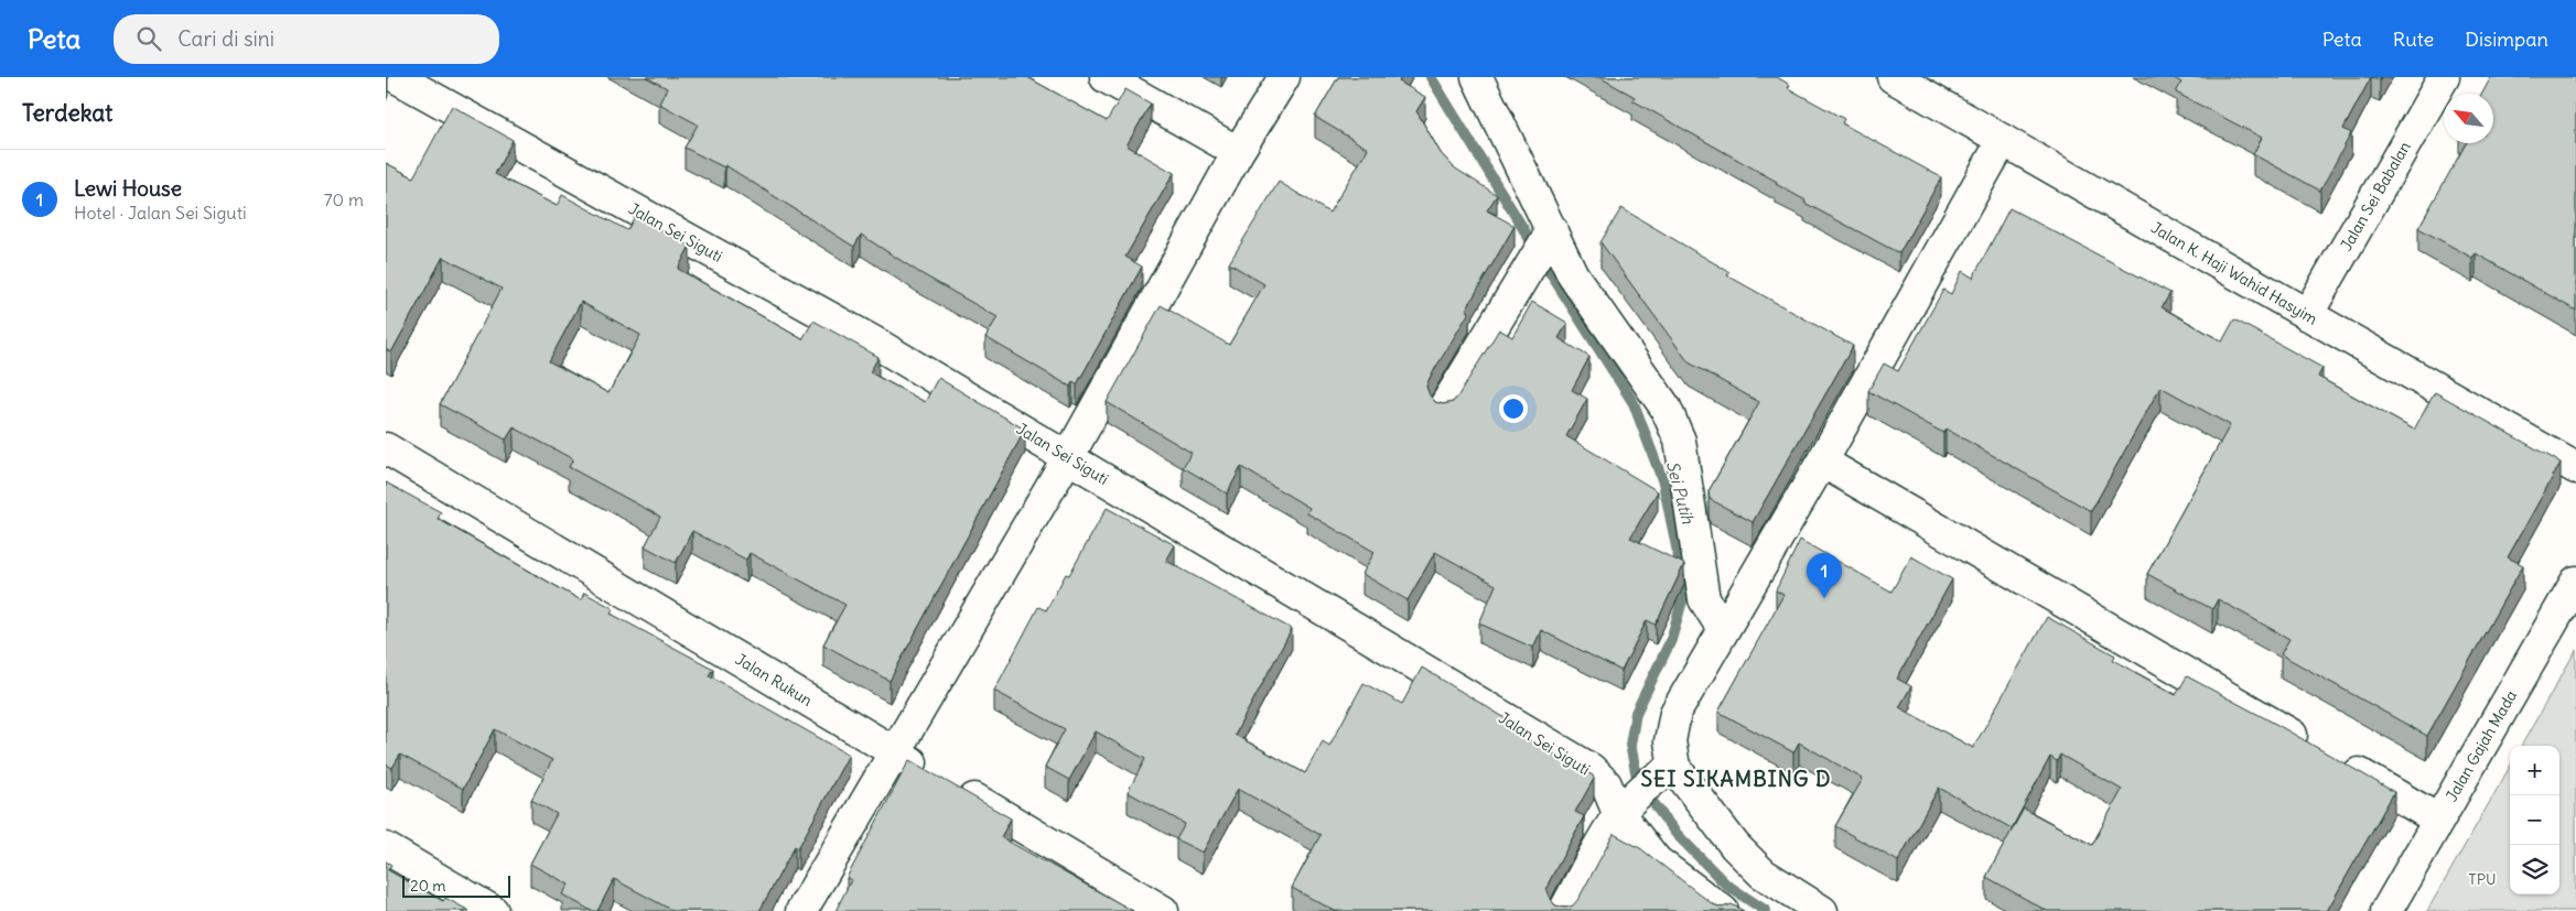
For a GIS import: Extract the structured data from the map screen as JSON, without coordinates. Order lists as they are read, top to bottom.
{
  "streets": {
    "street": [
      "Jalan Sei Babalan",
      "Jalan Sei Siguti",
      "Jalan K. Haji Wahid Hasyim",
      "Jalan Rukun",
      "Jalan Gajah Mada"
    ]
  },
  "crossings": [
    ["Jalan Sei Babalan", "Jalan K. Haji Wahid Hasyim"]
  ],
  "districts": ["SEI SIKAMBING D"],
  "water": ["Sei Putih"],
  "parks": ["TPU"],
  "scale_bar": "20 m",
  "north": "top left",
  "page": {
    "header": "Peta",
    "search": "Cari di sini",
    "nav": ["Peta", "Rute", "Disimpan"],
    "heading": "Terdekat",
    "list": [
      {
        "mark": "1",
        "name": "Lewi House",
        "note": "Hotel · Jalan Sei Siguti",
        "value": "70 m"
      }
    ],
    "pins": "1",
    "map_buttons": ["+", "−"],
    "scale": "20 m"
  }
}
